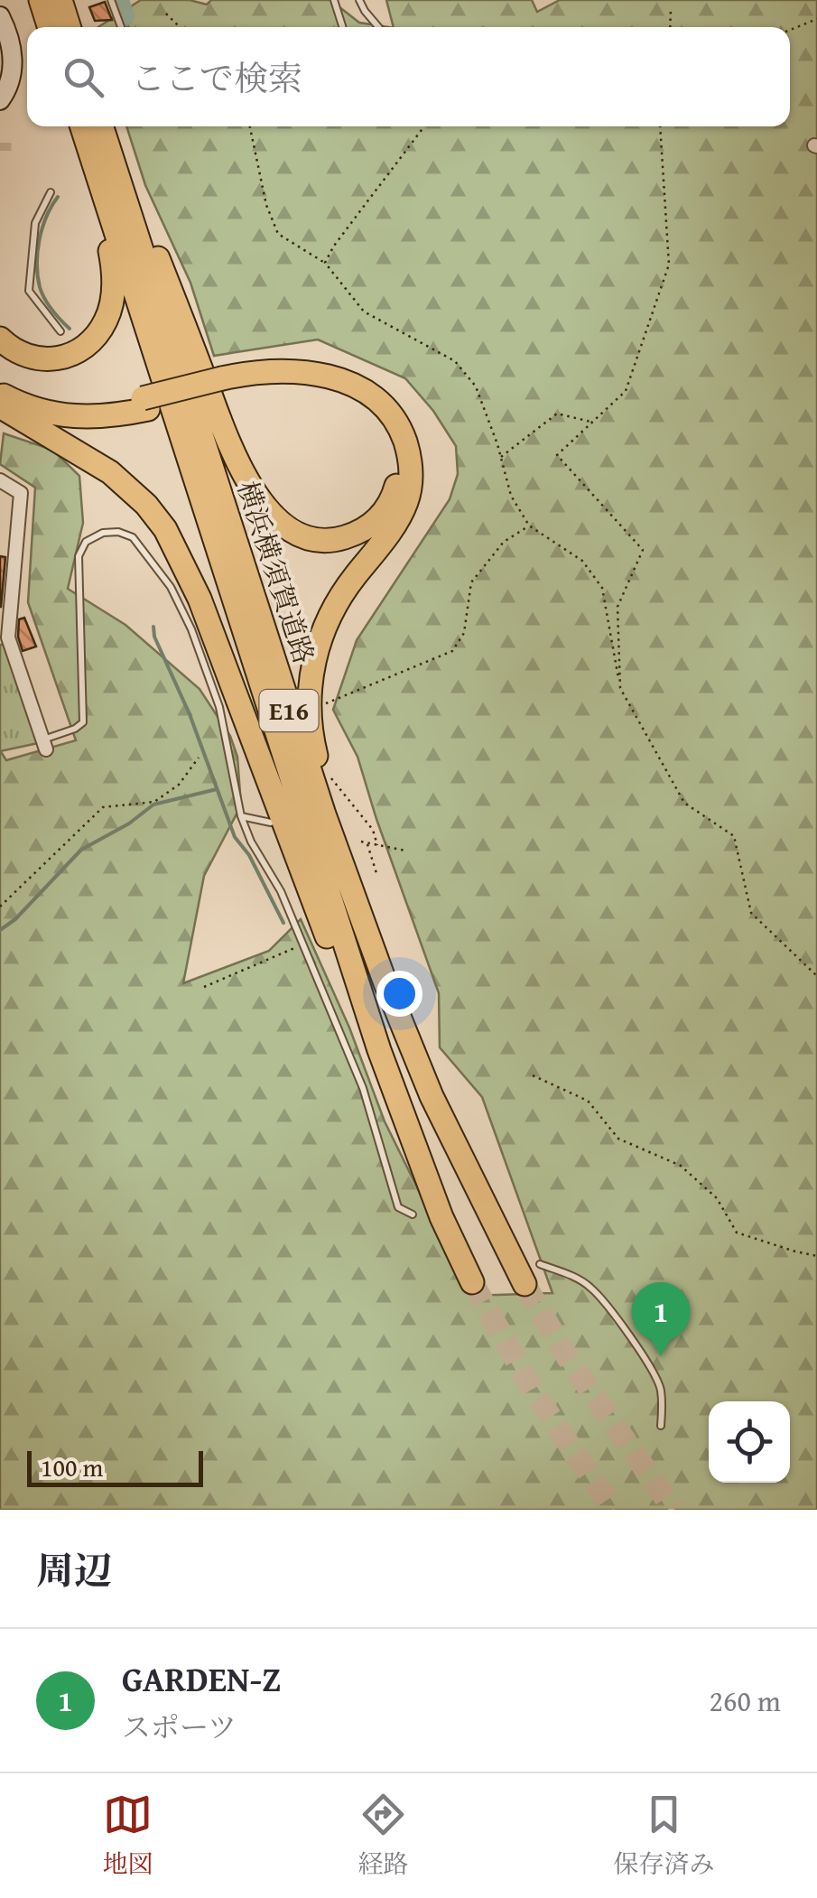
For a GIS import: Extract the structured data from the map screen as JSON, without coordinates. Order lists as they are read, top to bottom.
{
  "streets": {
    "highway": ["横浜横須賀道路", "E16"]
  },
  "scale_bar": "100 m",
  "page": {
    "search": "ここで検索",
    "pins": "1",
    "scale": "100 m",
    "heading": "周辺",
    "list": [
      {
        "mark": "1",
        "name": "GARDEN-Z",
        "note": "スポーツ",
        "value": "260 m"
      }
    ],
    "nav": ["地図", "経路", "保存済み"]
  }
}
